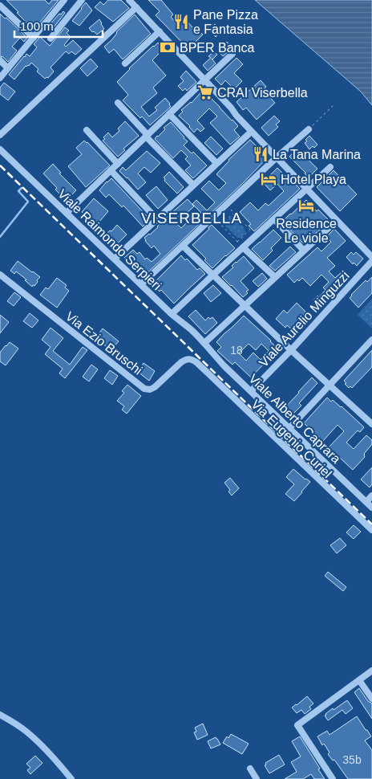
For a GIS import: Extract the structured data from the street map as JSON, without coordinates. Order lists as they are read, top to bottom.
{
  "streets": {
    "street": [
      "Viale Raimondo Serpieri",
      "Viale Aurelio Minguzzi",
      "Via Ezio Bruschi",
      "Viale Alberto Caprara",
      "Via Eugenio Curiel"
    ]
  },
  "crossings": [
    ["Viale Raimondo Serpieri", "Viale Alberto Caprara"],
    ["Viale Aurelio Minguzzi", "Viale Alberto Caprara"],
    ["Via Ezio Bruschi", "Via Eugenio Curiel"]
  ],
  "districts": ["VISERBELLA"],
  "places": {
    "restaurant": ["Pane Pizza e Fantasia", "La Tana Marina"],
    "bank": ["BPER Banca"],
    "supermarket": ["CRAI Viserbella"],
    "hotel": ["Hotel Playa", "Residence Le viole"]
  },
  "house_numbers": ["18", "35b"],
  "scale_bar": "100 m"
}
